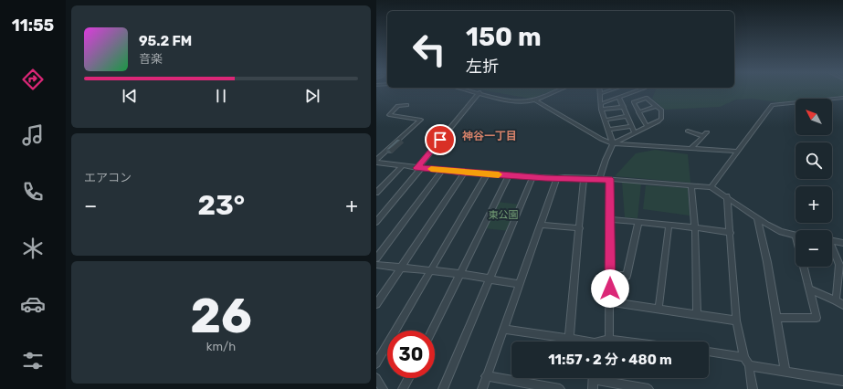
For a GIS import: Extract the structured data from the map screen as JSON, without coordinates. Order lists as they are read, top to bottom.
{
  "districts": ["神谷一丁目"],
  "parks": ["東公園"],
  "north": "top left",
  "page": {
    "tabs": "11:55",
    "turn": ["150 m", "左折"],
    "song": ["95.2 FM", "音楽"],
    "map_buttons": ["+", "−"],
    "tile": [
      "エアコン",
      ["26", "km/h"]
    ],
    "heat": ["−", "23°", "+"],
    "limit": "30",
    "trip": "11:57 · 2 分 · 480 m"
  }
}
